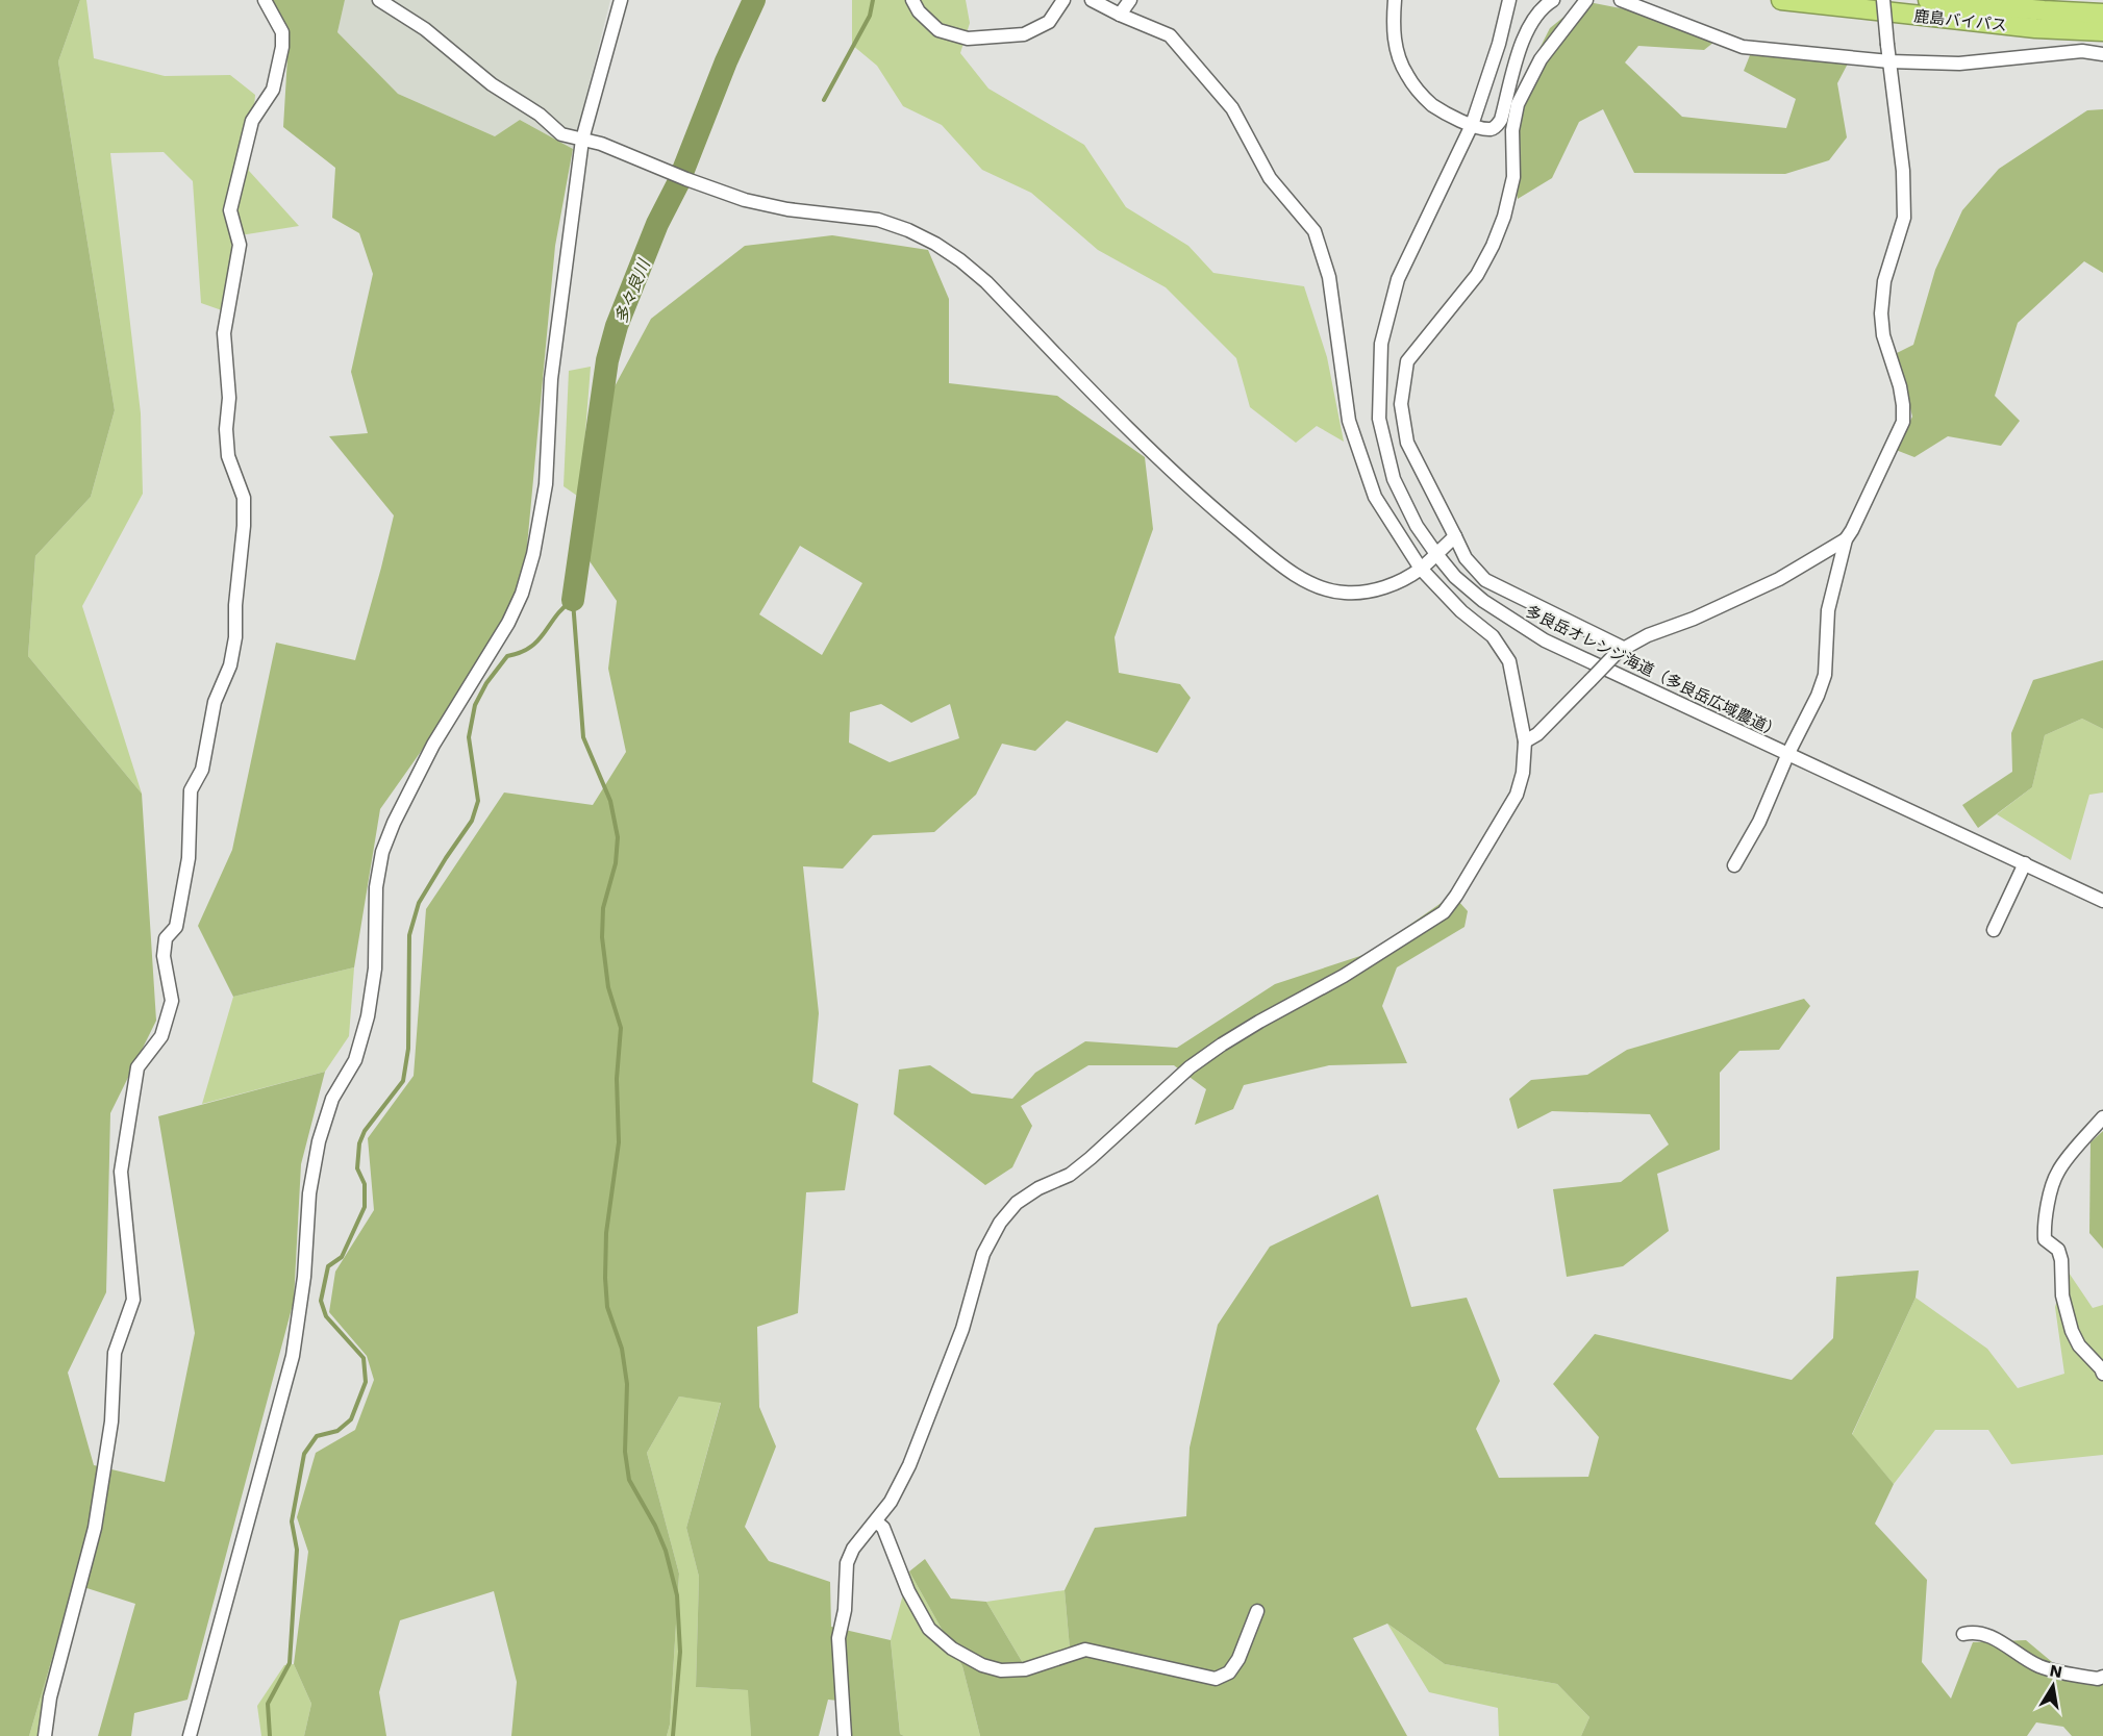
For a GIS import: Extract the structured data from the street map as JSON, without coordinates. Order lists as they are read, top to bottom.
{
  "streets": {
    "highway": ["鹿島バイパス"],
    "street": ["多良岳オレンジ海道（多良岳広域農道）"]
  },
  "water": ["多々良川"],
  "north": "top"
}
